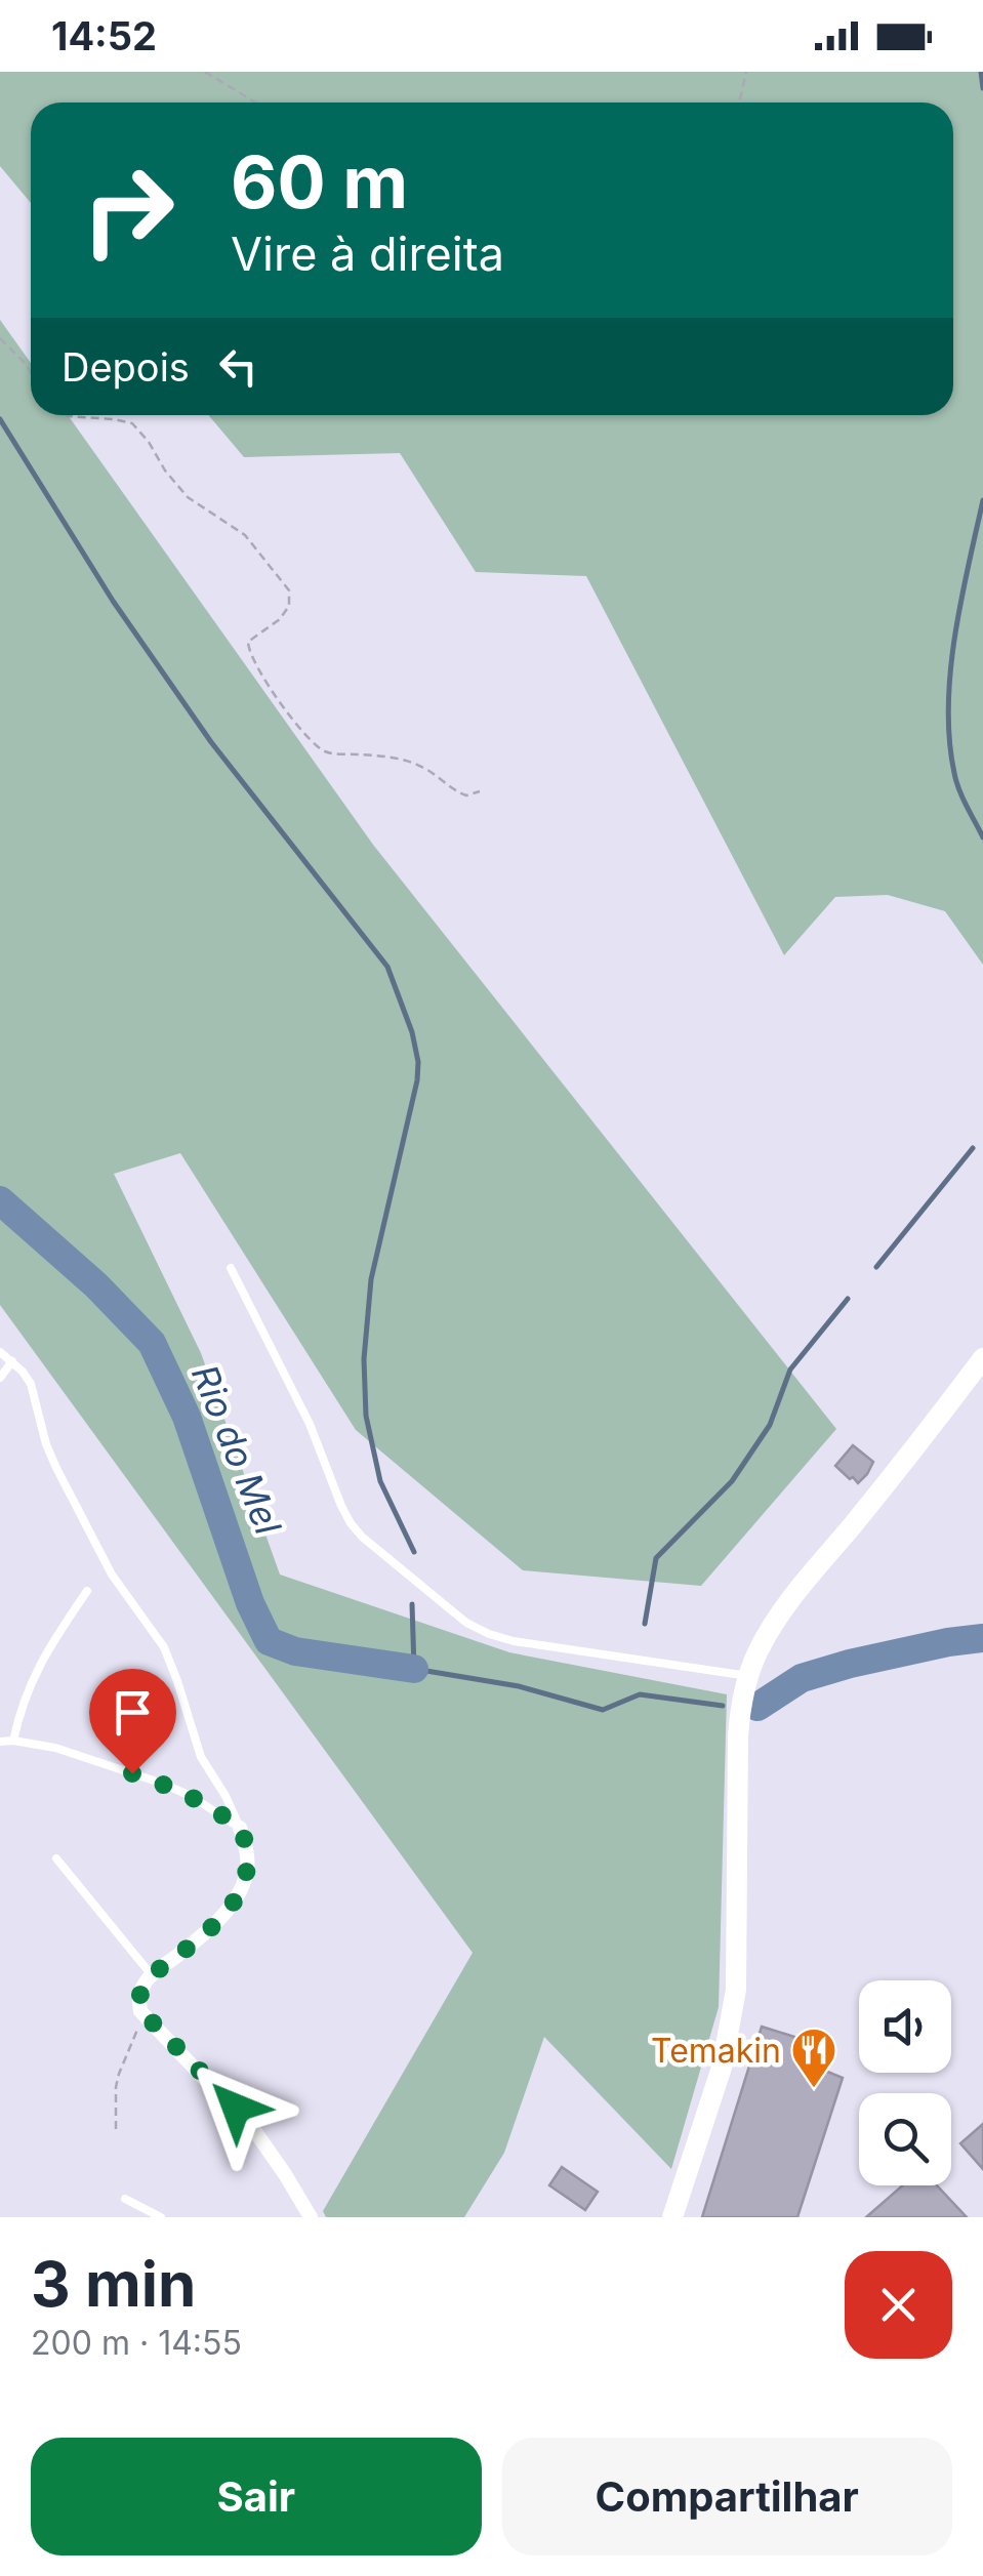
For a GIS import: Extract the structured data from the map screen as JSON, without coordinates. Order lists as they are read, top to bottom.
{
  "water": ["Rio do Mel"],
  "places": {
    "restaurant": ["Temakin"]
  },
  "page": {
    "status": "14:52",
    "turn": ["60 m", "Vire à direita"],
    "then": "Depois",
    "heading": ["3 min", "200 m · 14:55"],
    "buttons": ["Sair", "Compartilhar"]
  }
}
